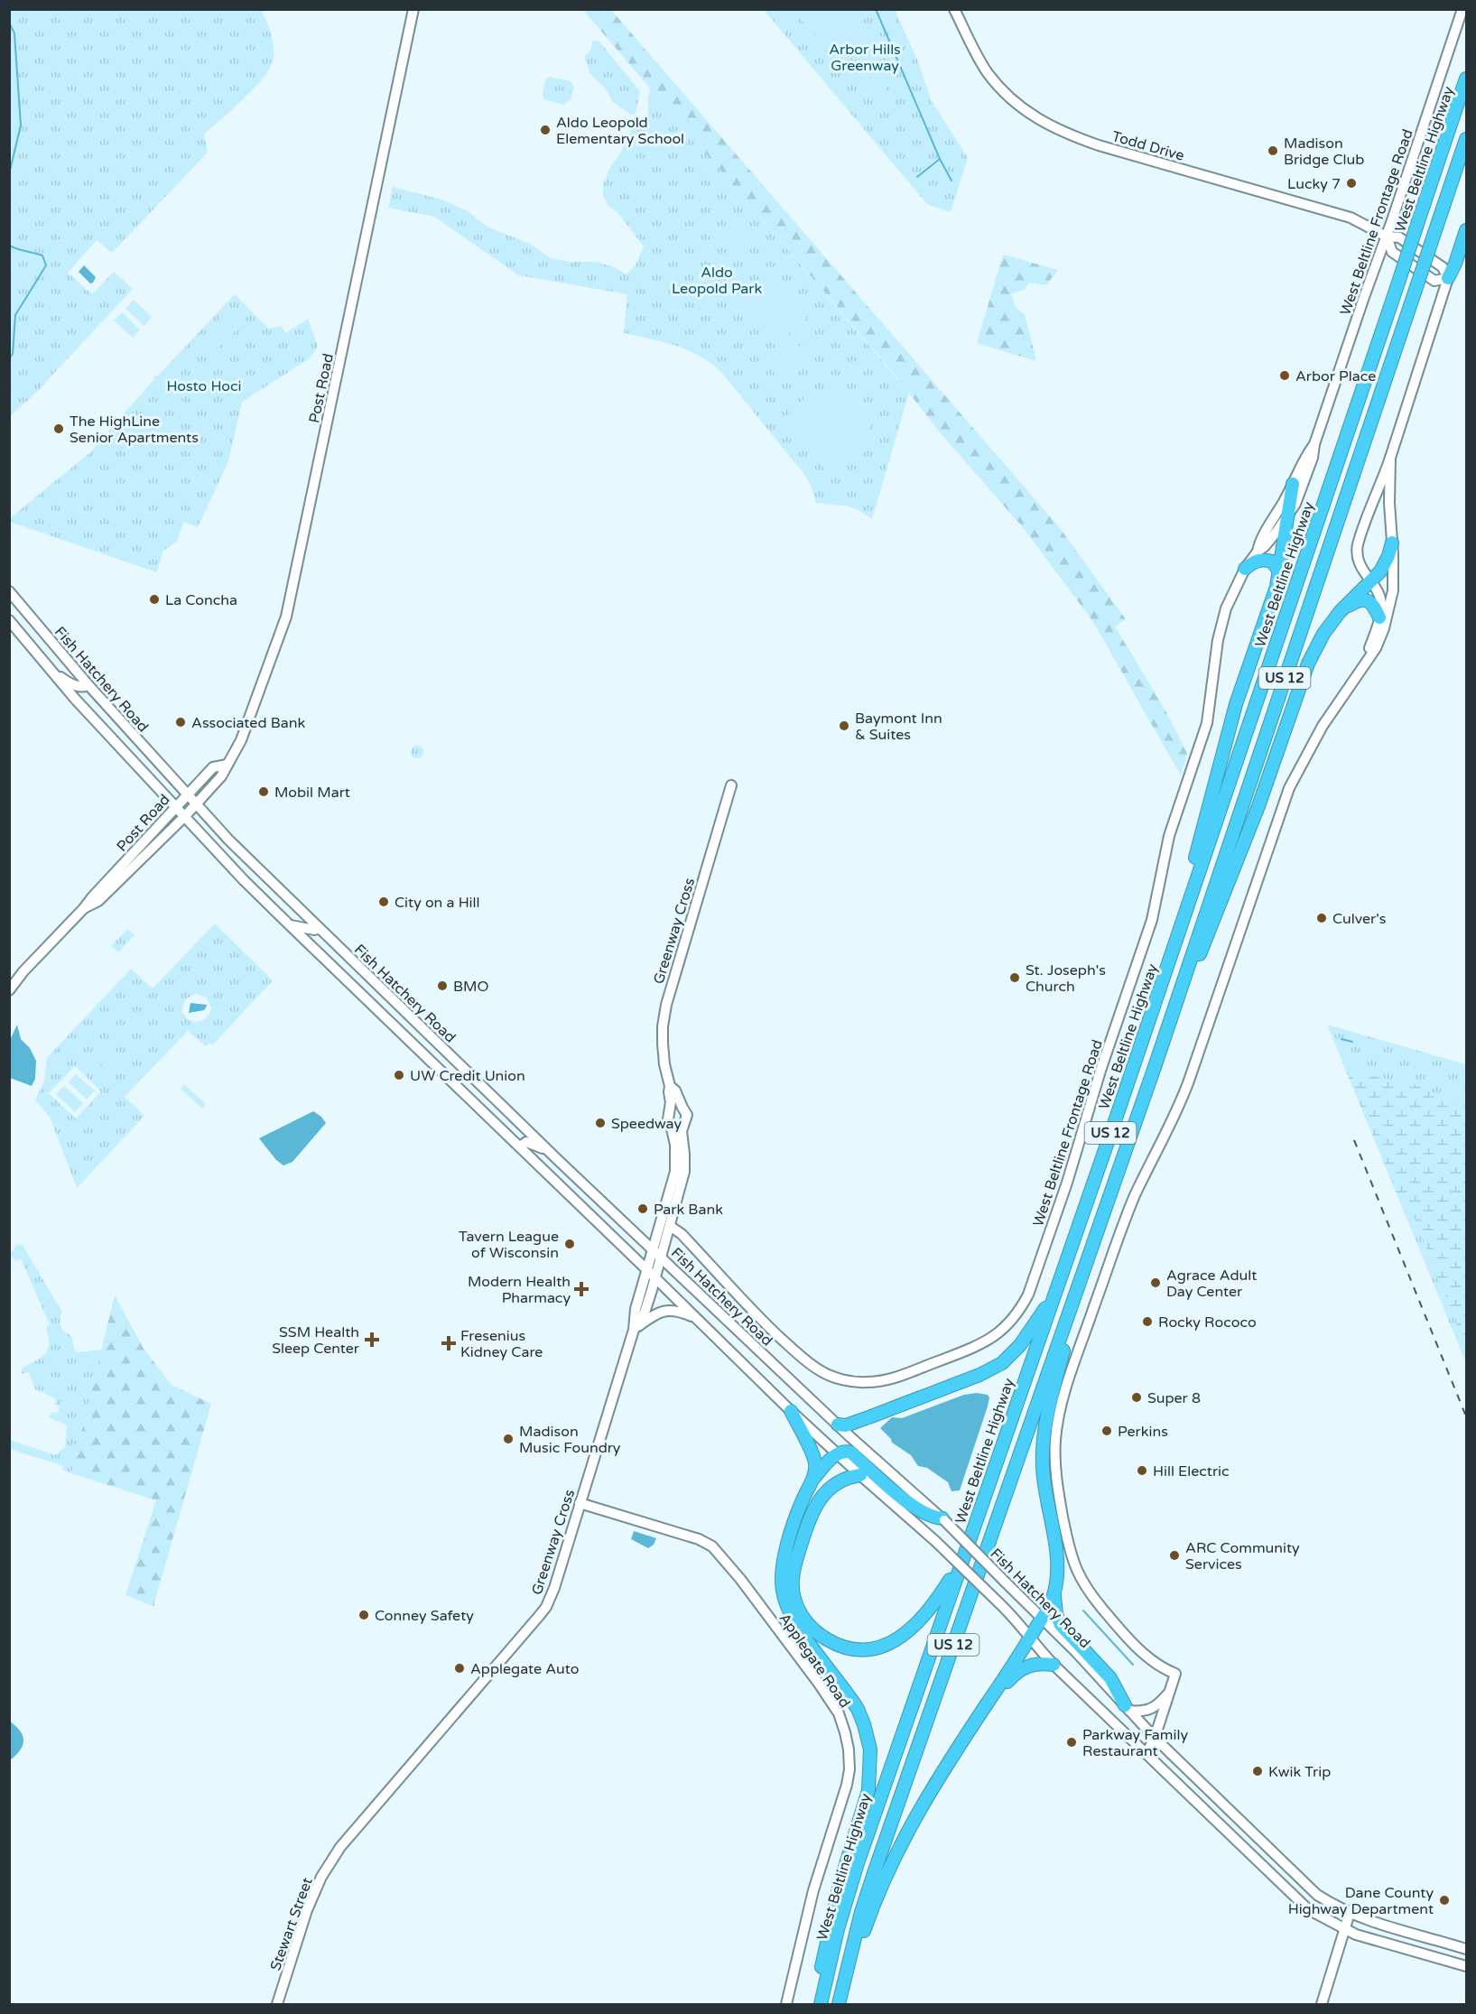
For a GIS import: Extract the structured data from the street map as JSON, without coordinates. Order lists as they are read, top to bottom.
{
  "streets": {
    "highway": ["West Beltline Highway", "US 12"],
    "street": [
      "Todd Drive",
      "West Beltline Frontage Road",
      "Post Road",
      "Fish Hatchery Road",
      "Greenway Cross",
      "Applegate Road",
      "Stewart Street"
    ]
  },
  "crossings": [
    ["Todd Drive", "West Beltline Frontage Road"],
    ["West Beltline Frontage Road", "Greenway Cross"],
    ["Post Road", "Fish Hatchery Road"],
    ["Fish Hatchery Road", "Greenway Cross"],
    ["Greenway Cross", "Applegate Road"],
    ["Greenway Cross", "Stewart Street"]
  ],
  "parks": ["Arbor Hills Greenway", "Aldo Leopold Park", "Hosto Hoci"],
  "places": {
    "other": [
      "Aldo Leopold Elementary School",
      "Madison Bridge Club",
      "Lucky 7",
      "Arbor Place",
      "The HighLine Senior Apartments",
      "La Concha",
      "Associated Bank",
      "Baymont Inn & Suites",
      "Mobil Mart",
      "City on a Hill",
      "Culver's",
      "St. Joseph's Church",
      "BMO",
      "UW Credit Union",
      "Speedway",
      "Park Bank",
      "Tavern League of Wisconsin",
      "Agrace Adult Day Center",
      "Rocky Rococo",
      "Super 8",
      "Perkins",
      "Madison Music Foundry",
      "Hill Electric",
      "ARC Community Services",
      "Conney Safety",
      "Applegate Auto",
      "Parkway Family Restaurant",
      "Kwik Trip",
      "Dane County Highway Department"
    ],
    "health": ["Modern Health Pharmacy", "SSM Health Sleep Center", "Fresenius Kidney Care"]
  }
}
